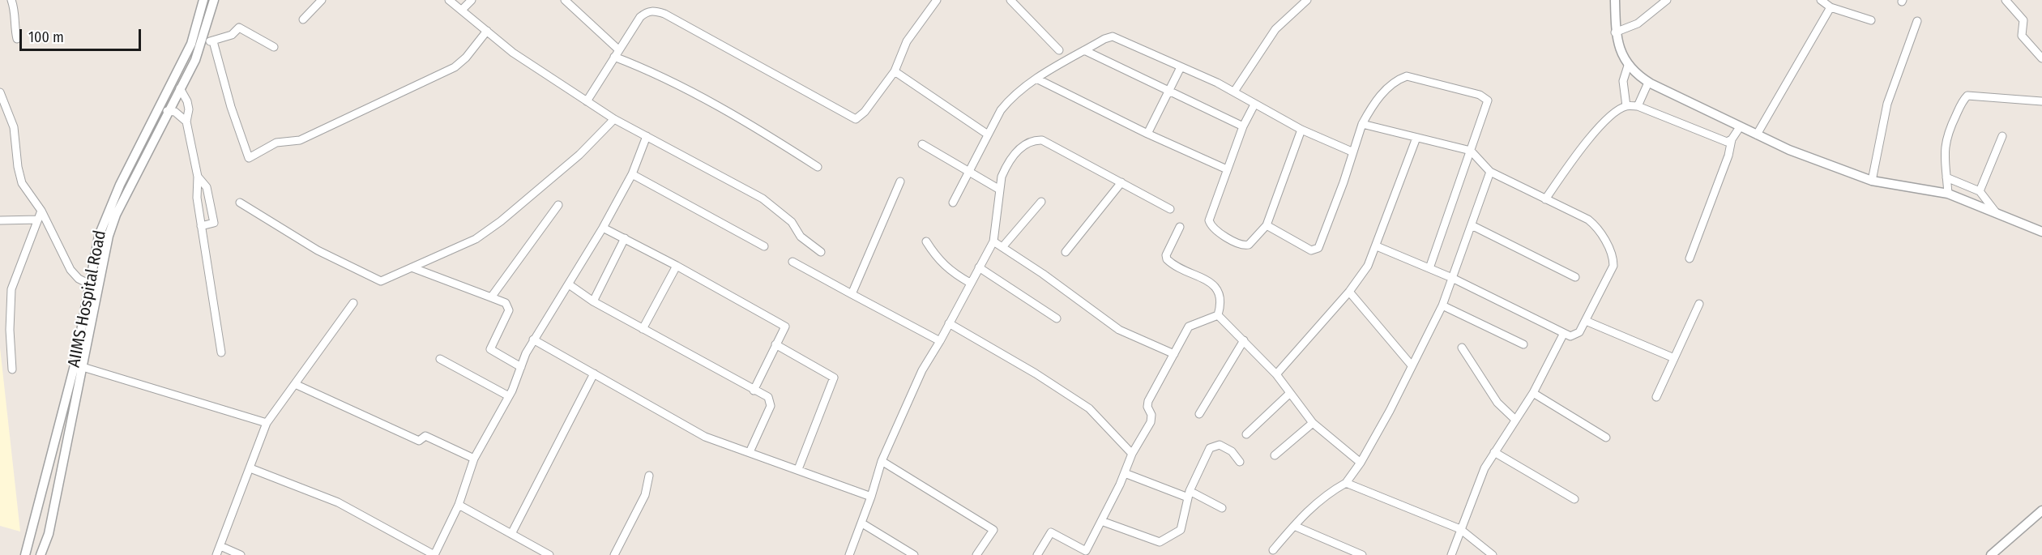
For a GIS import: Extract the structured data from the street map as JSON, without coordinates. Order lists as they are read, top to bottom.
{
  "streets": {
    "street": ["AIIMS Hospital Road"]
  },
  "scale_bar": "100 m"
}
